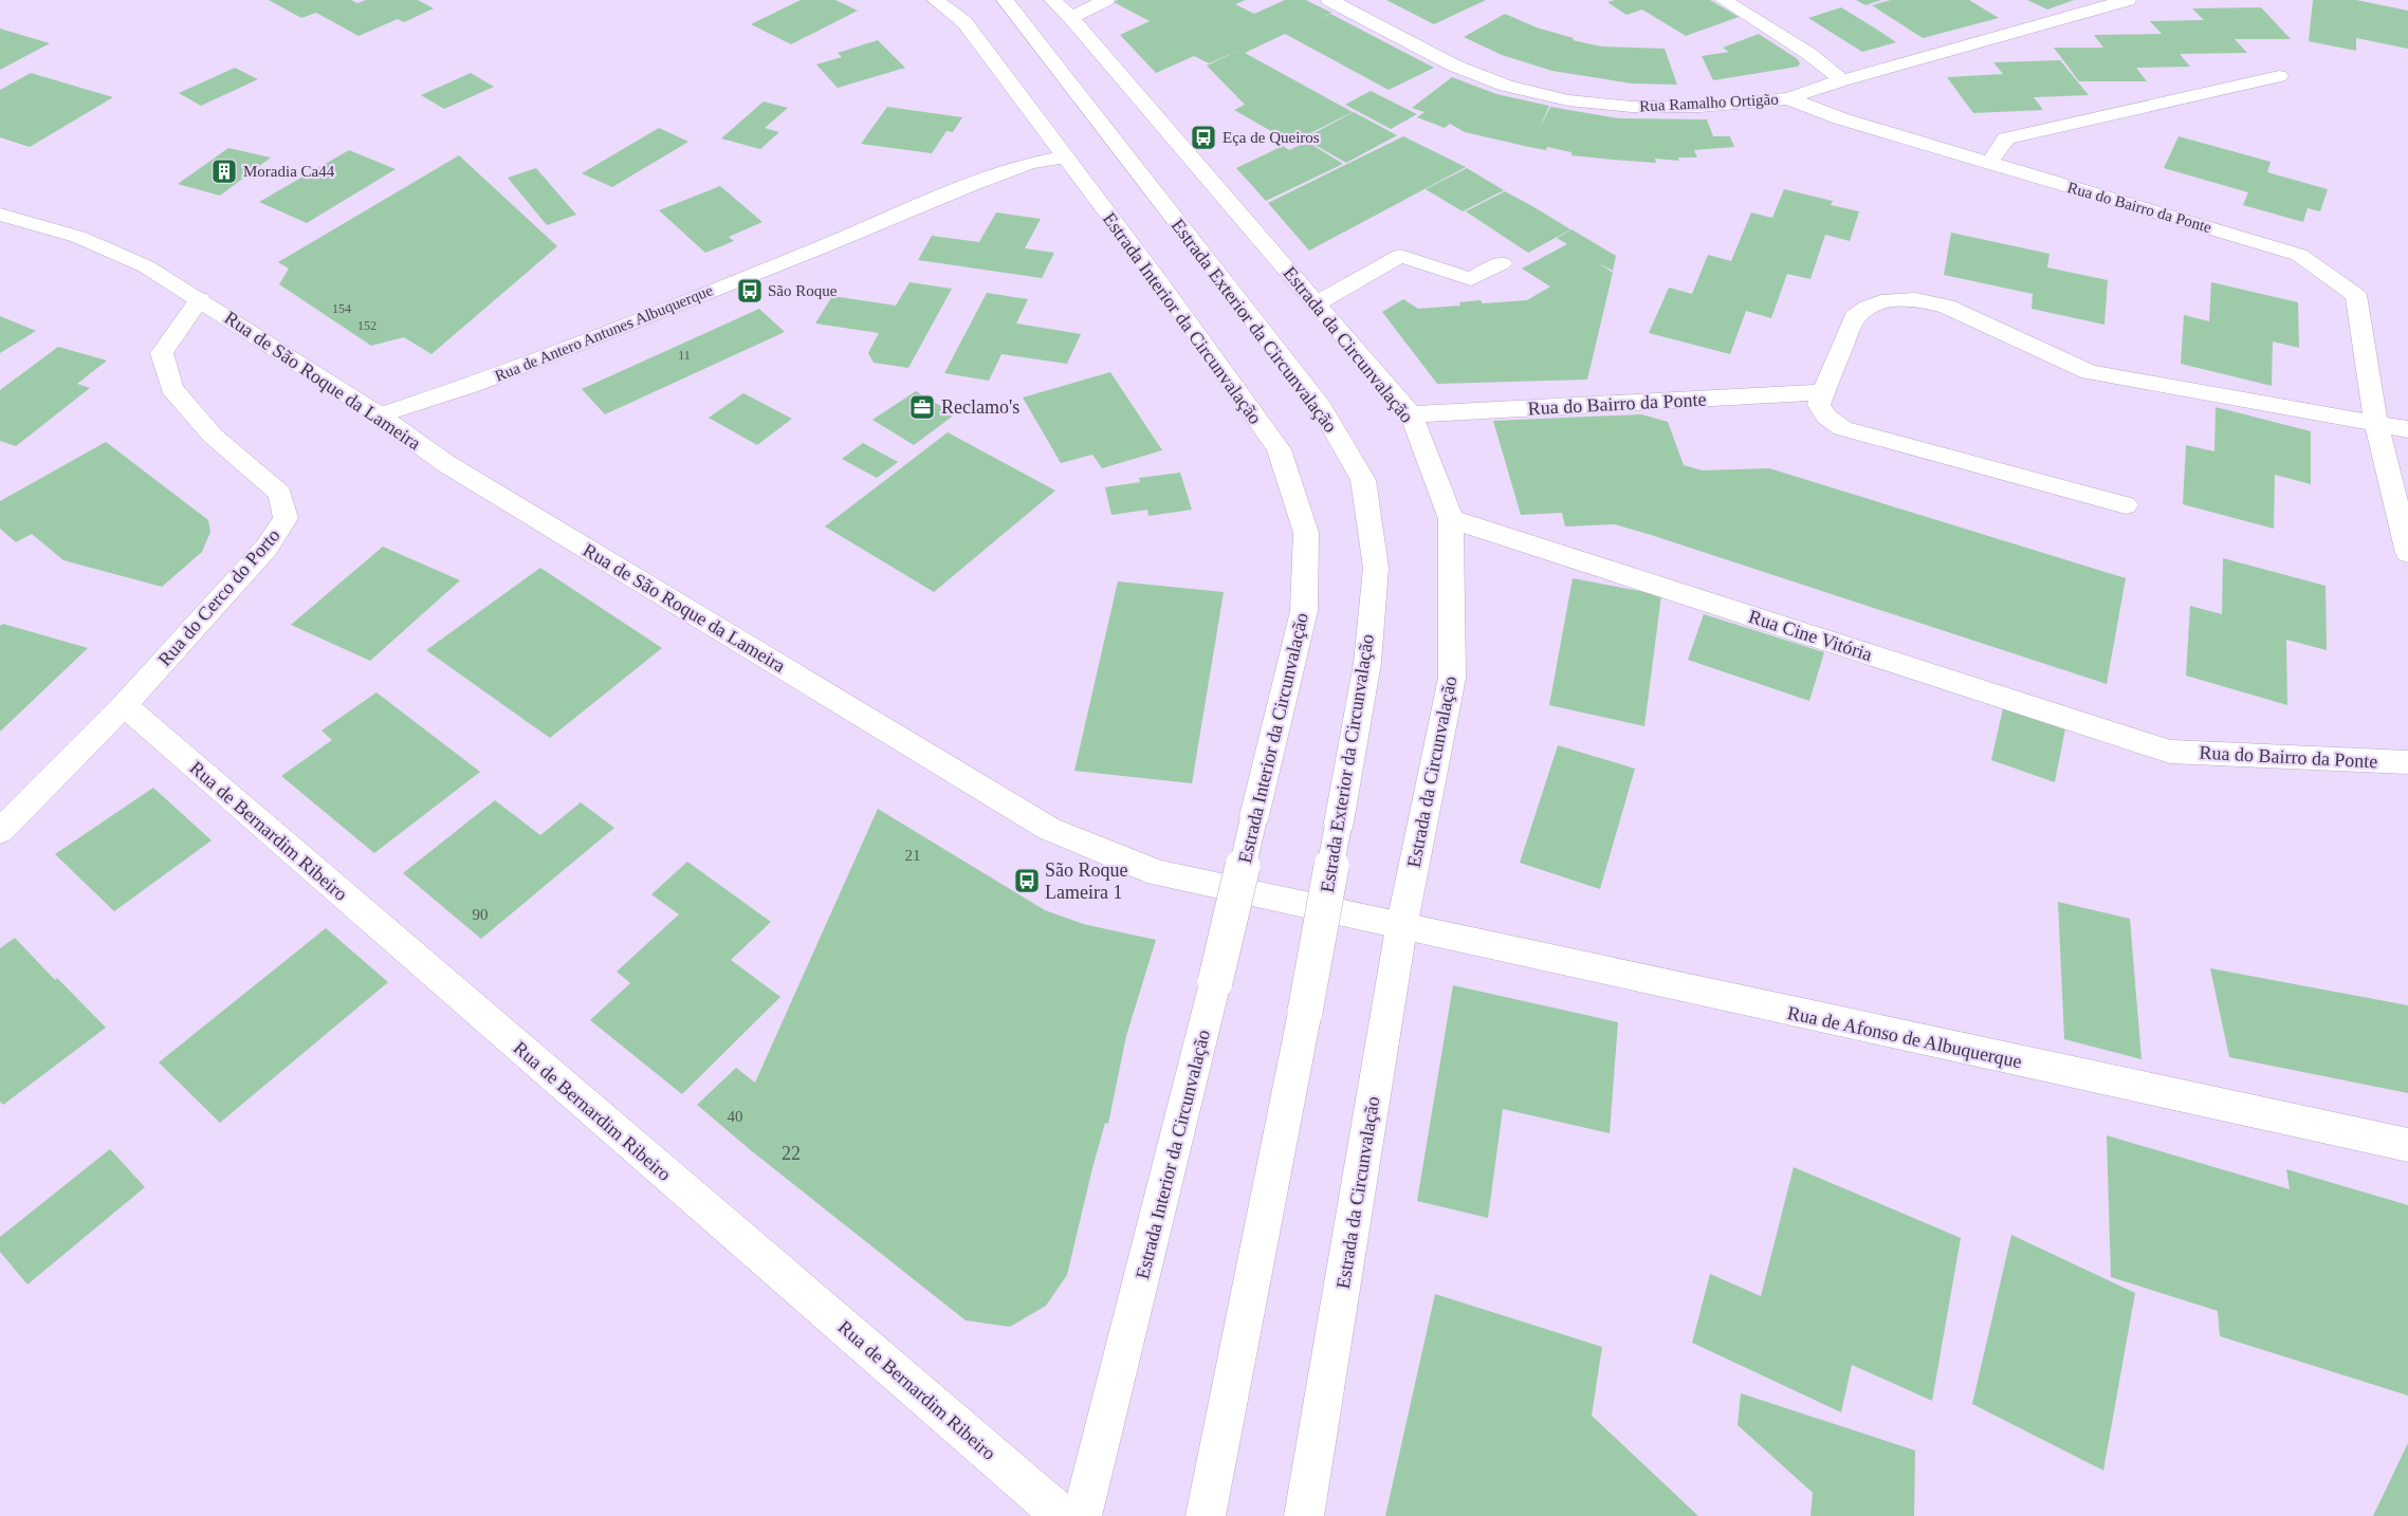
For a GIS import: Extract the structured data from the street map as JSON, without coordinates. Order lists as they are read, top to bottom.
{
  "streets": {
    "street": [
      "Rua Ramalho Ortigão",
      "Rua do Bairro da Ponte",
      "Estrada Interior da Circunvalação",
      "Estrada Exterior da Circunvalação",
      "Rua de Antero Antunes Albuquerque",
      "Estrada da Circunvalação",
      "Rua de São Roque da Lameira",
      "Rua do Cerco do Porto",
      "Rua Cine Vitória",
      "Rua de Bernardim Ribeiro",
      "Rua de Afonso de Albuquerque"
    ]
  },
  "crossings": [
    ["Rua Ramalho Ortigão", "Rua do Bairro da Ponte"],
    ["Rua do Bairro da Ponte", "Estrada da Circunvalação"],
    ["Rua do Bairro da Ponte", "Rua Cine Vitória"],
    ["Estrada Interior da Circunvalação", "Rua de Antero Antunes Albuquerque"],
    ["Rua de Antero Antunes Albuquerque", "Rua de São Roque da Lameira"],
    ["Estrada da Circunvalação", "Rua de São Roque da Lameira"],
    ["Estrada da Circunvalação", "Rua Cine Vitória"],
    ["Estrada da Circunvalação", "Rua de Afonso de Albuquerque"],
    ["Rua de São Roque da Lameira", "Rua do Cerco do Porto"],
    ["Rua de São Roque da Lameira", "Rua de Afonso de Albuquerque"],
    ["Rua do Cerco do Porto", "Rua de Bernardim Ribeiro"]
  ],
  "places": {
    "bus stop": ["Eça de Queiros", "São Roque", "São Roque Lameira 1"],
    "building": ["Moradia Ca44"],
    "office": ["Reclamo's"]
  },
  "house_numbers": [
    "154",
    "152",
    "11",
    "21",
    "90",
    "40",
    "22"
  ]
}
